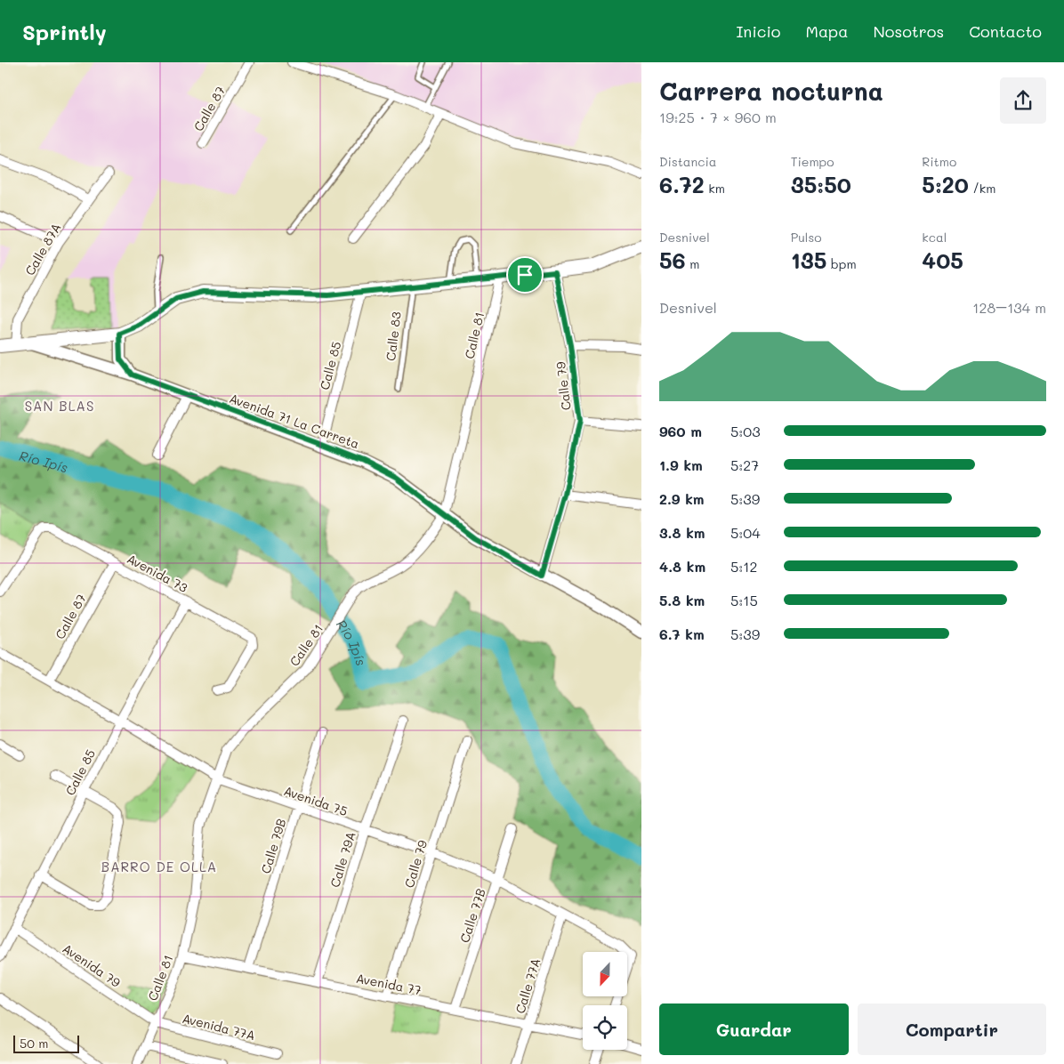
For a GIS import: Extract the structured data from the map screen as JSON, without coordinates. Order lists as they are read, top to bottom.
{
  "streets": {
    "street": [
      "Calle 87",
      "Calle 87A",
      "Calle 81",
      "Calle 85",
      "Calle 79",
      "Avenida 71 La Carreta",
      "Avenida 73",
      "Avenida 75",
      "Calle 79B",
      "Calle 79A",
      "Calle 77B",
      "Avenida 79",
      "Avenida 77",
      "Calle 77A",
      "Avenida 77A"
    ],
    "lane": ["Calle 83"]
  },
  "crossings": [
    ["Calle 87", "Avenida 73"],
    ["Calle 87", "Avenida 75"],
    ["Calle 81", "Avenida 71 La Carreta"],
    ["Calle 81", "Avenida 75"],
    ["Calle 81", "Avenida 79"],
    ["Calle 81", "Avenida 77"],
    ["Calle 81", "Avenida 77A"],
    ["Calle 85", "Avenida 71 La Carreta"],
    ["Calle 85", "Avenida 73"],
    ["Calle 85", "Avenida 75"],
    ["Calle 85", "Avenida 79"],
    ["Calle 79", "Avenida 71 La Carreta"],
    ["Calle 79", "Avenida 75"],
    ["Calle 79", "Avenida 77"],
    ["Avenida 75", "Calle 79B"],
    ["Avenida 75", "Calle 79A"],
    ["Avenida 75", "Calle 77B"],
    ["Avenida 75", "Calle 77A"],
    ["Calle 79B", "Avenida 77"],
    ["Calle 79A", "Avenida 77"],
    ["Calle 77B", "Avenida 77"],
    ["Avenida 79", "Avenida 77A"],
    ["Avenida 77", "Calle 77A"]
  ],
  "districts": ["SAN BLAS", "BARRO DE OLLA"],
  "water": ["Río Ipís"],
  "scale_bar": "50 m",
  "north": "bottom",
  "page": {
    "header": "Sprintly",
    "nav": [
      "Inicio",
      "Mapa",
      "Nosotros",
      "Contacto"
    ],
    "heading": ["Carrera nocturna", "19:25 · 7 × 960 m"],
    "stats": [
      ["Distancia", "6.72 km"],
      ["Tiempo", "35:50"],
      ["Ritmo", "5:20 /km"],
      ["Desnivel", "56 m"],
      ["Pulso", "135 bpm"],
      ["kcal", "405"]
    ],
    "chart": ["Desnivel", "128–134 m"],
    "list": [
      {
        "name": "960 m",
        "note": "5:03"
      },
      {
        "name": "1.9 km",
        "note": "5:27"
      },
      {
        "name": "2.9 km",
        "note": "5:39"
      },
      {
        "name": "3.8 km",
        "note": "5:04"
      },
      {
        "name": "4.8 km",
        "note": "5:12"
      },
      {
        "name": "5.8 km",
        "note": "5:15"
      },
      {
        "name": "6.7 km",
        "note": "5:39"
      }
    ],
    "buttons": ["Guardar", "Compartir"],
    "scale": "50 m"
  }
}
